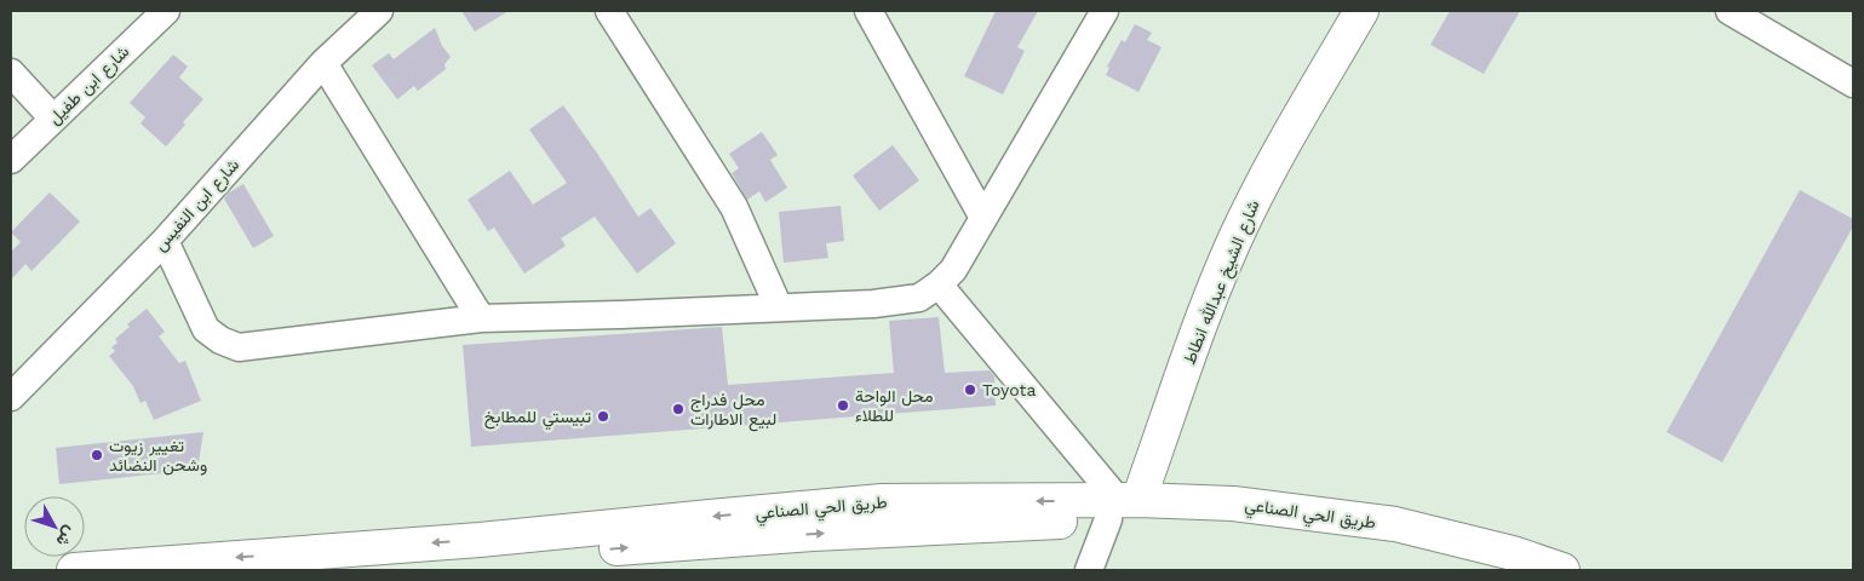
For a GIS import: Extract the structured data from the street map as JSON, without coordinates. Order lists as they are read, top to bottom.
{
  "streets": {
    "main road": ["شارع الشيخ عبدالله انطاط", "طريق الحي الصناعي"],
    "street": ["شارع ابن طفيل", "شارع ابن النفيس"]
  },
  "crossings": [
    ["شارع الشيخ عبدالله انطاط", "طريق الحي الصناعي"]
  ],
  "places": [
    "Toyota",
    "محل الواحة للطلاء",
    "محل فدراج لبيع الاطارات",
    "تبيستي للمطابخ",
    "تغيير زيوت وشحن النضائد"
  ],
  "north": "bottom right"
}
